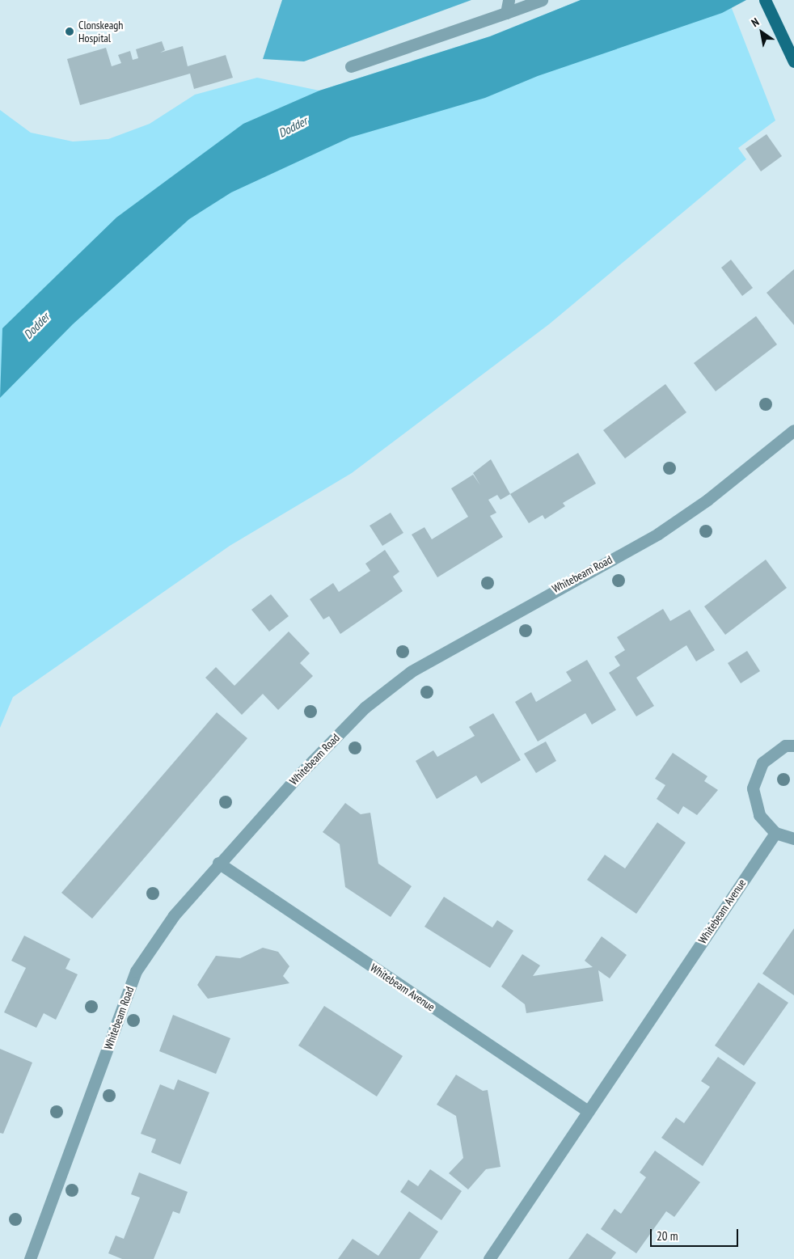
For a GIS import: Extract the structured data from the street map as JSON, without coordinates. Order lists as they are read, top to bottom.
{
  "streets": {
    "street": ["Whitebeam Road", "Whitebeam Avenue"]
  },
  "crossings": [
    ["Whitebeam Road", "Whitebeam Avenue"]
  ],
  "water": ["Dodder"],
  "places": ["Clonskeagh Hospital"],
  "scale_bar": "20 m",
  "north": "top left"
}
